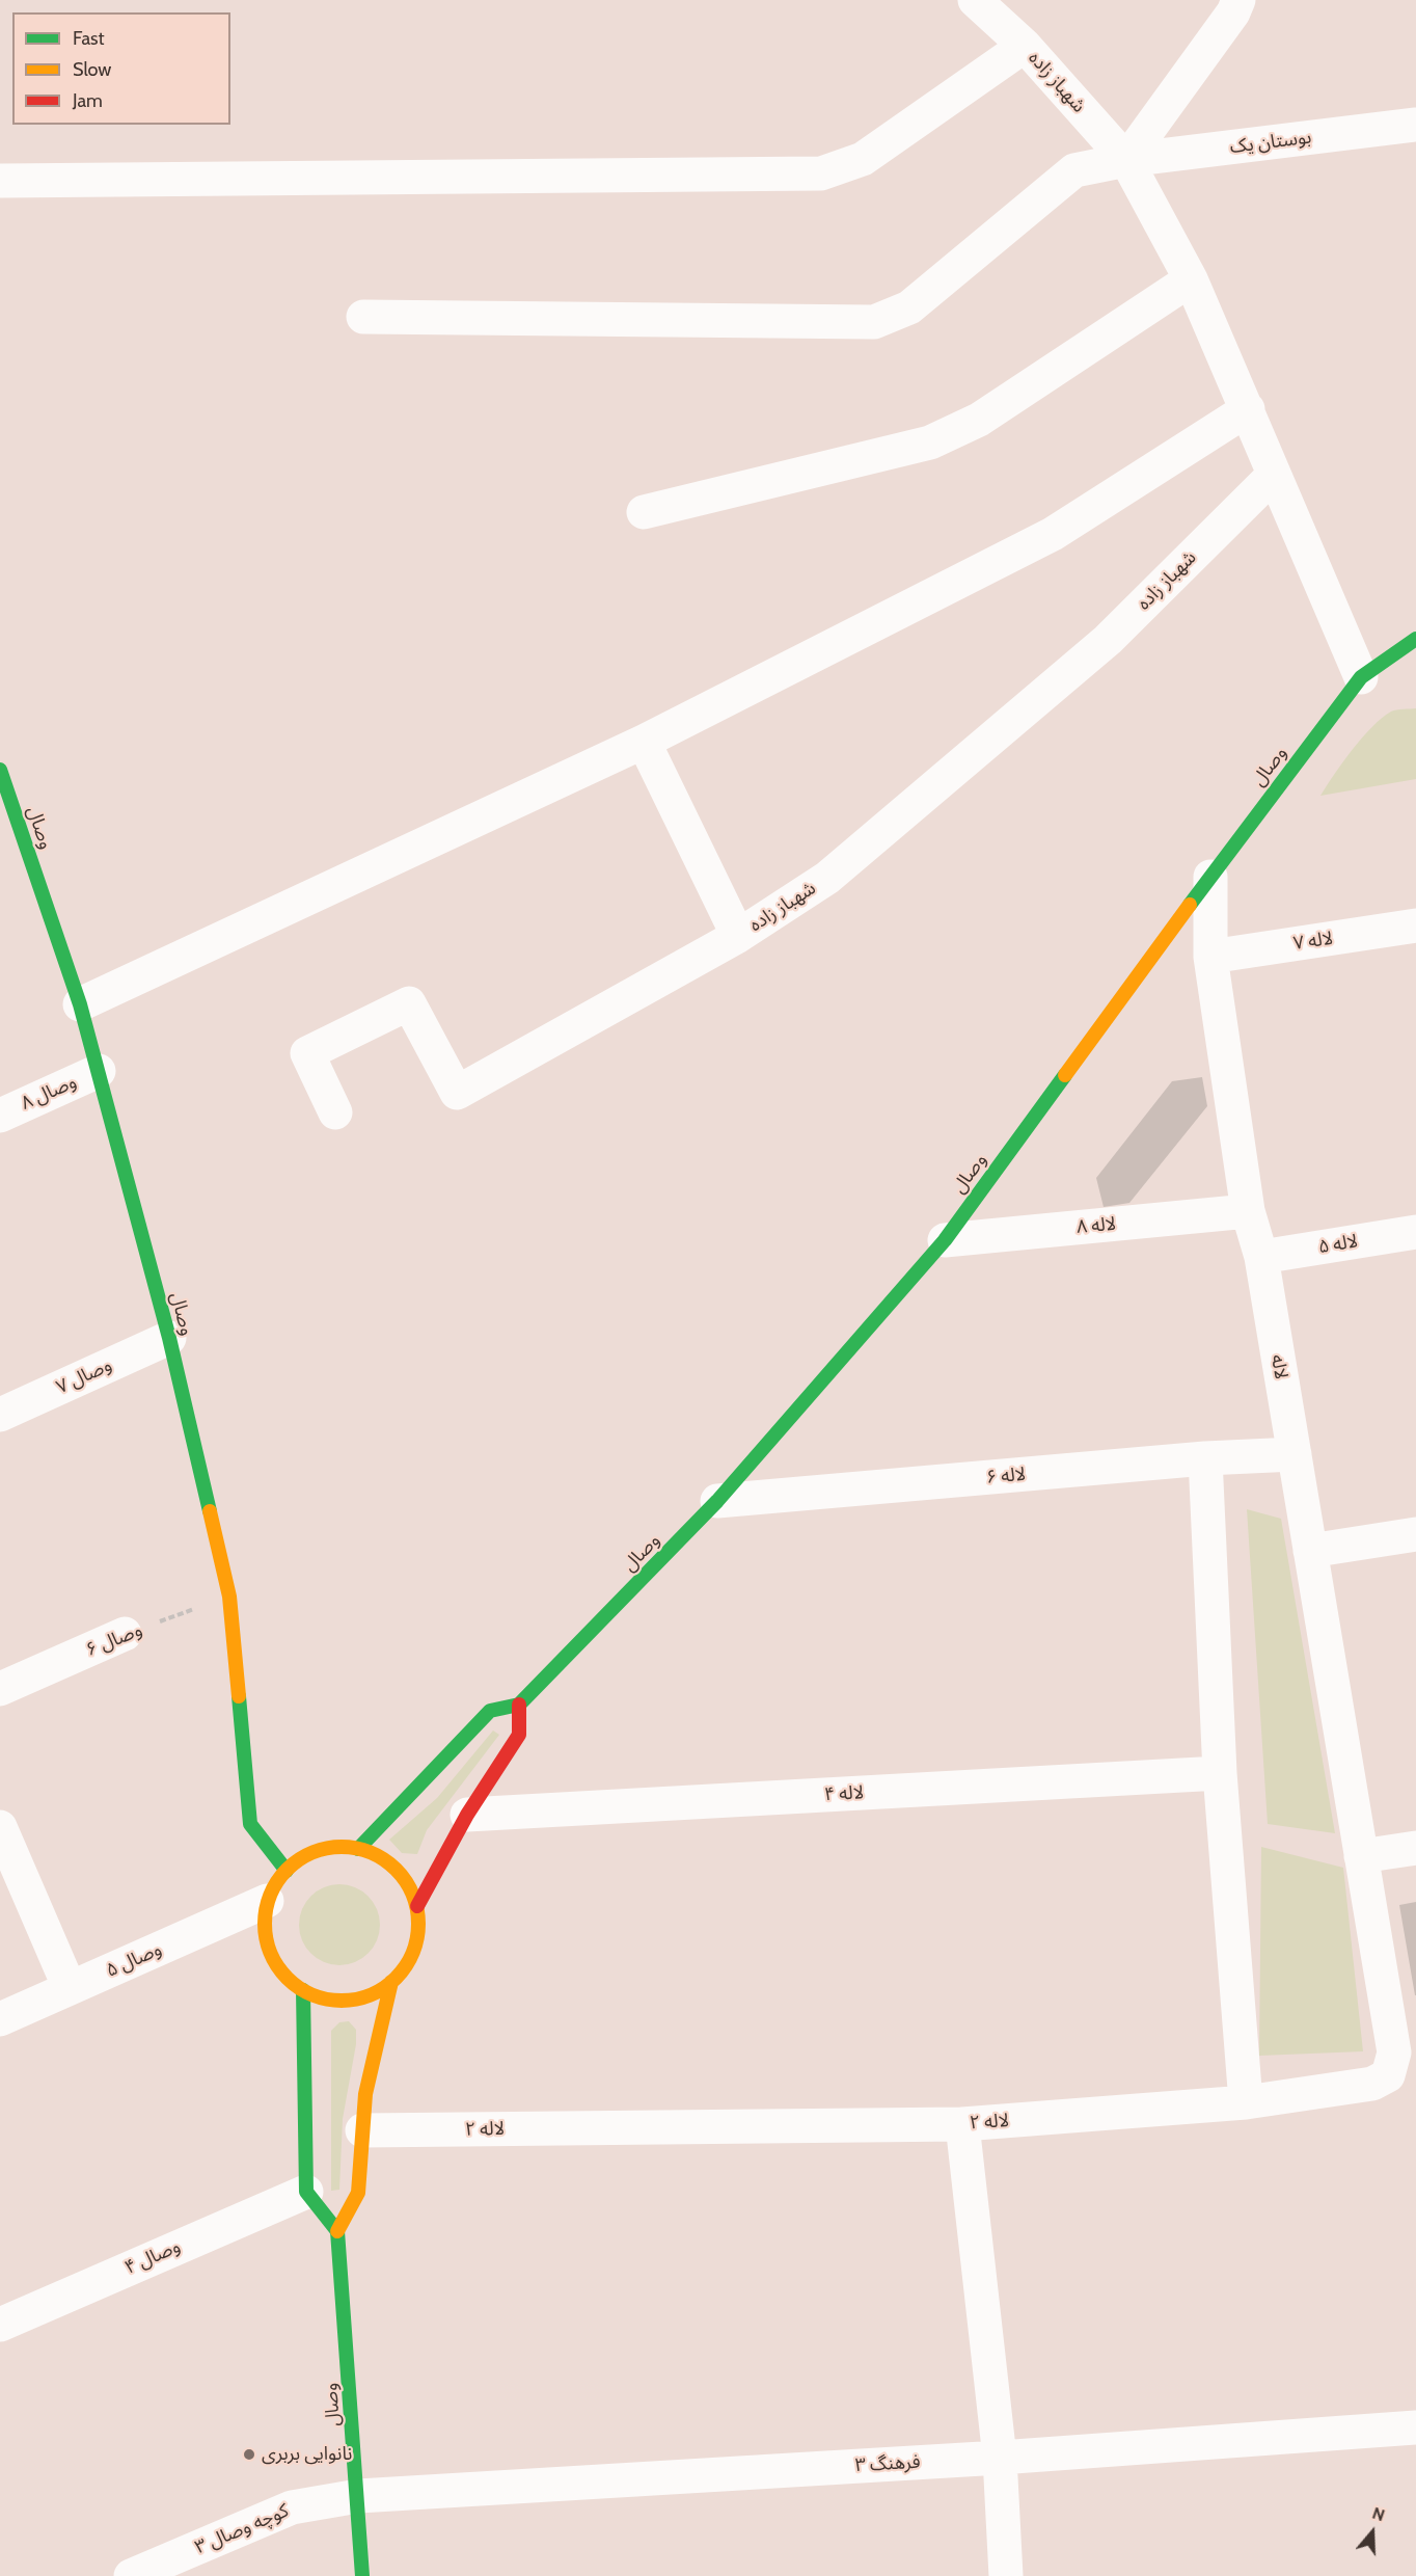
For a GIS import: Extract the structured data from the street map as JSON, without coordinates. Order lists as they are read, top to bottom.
{
  "streets": {
    "street": [
      "شهباز زاده",
      "بوستان یک",
      "وصال",
      "لاله ۷",
      "وصال ۸",
      "لاله ۸",
      "لاله ۵",
      "لاله",
      "وصال ۷",
      "لاله ۶",
      "وصال ۶",
      "لاله ۴",
      "وصال ۵",
      "لاله ۲",
      "وصال ۴",
      "فرهنگ ۳",
      "کوچه وصال ۳"
    ]
  },
  "crossings": [
    ["شهباز زاده", "بوستان یک"],
    ["شهباز زاده", "وصال"],
    ["وصال", "وصال ۸"],
    ["وصال", "لاله ۸"],
    ["وصال", "لاله"],
    ["وصال", "وصال ۷"],
    ["وصال", "لاله ۶"],
    ["وصال", "وصال ۶"],
    ["وصال", "وصال ۵"],
    ["وصال", "فرهنگ ۳"],
    ["وصال", "کوچه وصال ۳"],
    ["لاله ۷", "لاله"],
    ["لاله ۸", "لاله"],
    ["لاله ۵", "لاله"],
    ["لاله", "لاله ۶"],
    ["لاله", "لاله ۲"],
    ["فرهنگ ۳", "کوچه وصال ۳"]
  ],
  "places": ["نانوایی بربری"],
  "legend": ["Fast", "Slow", "Jam"],
  "north": "top"
}
